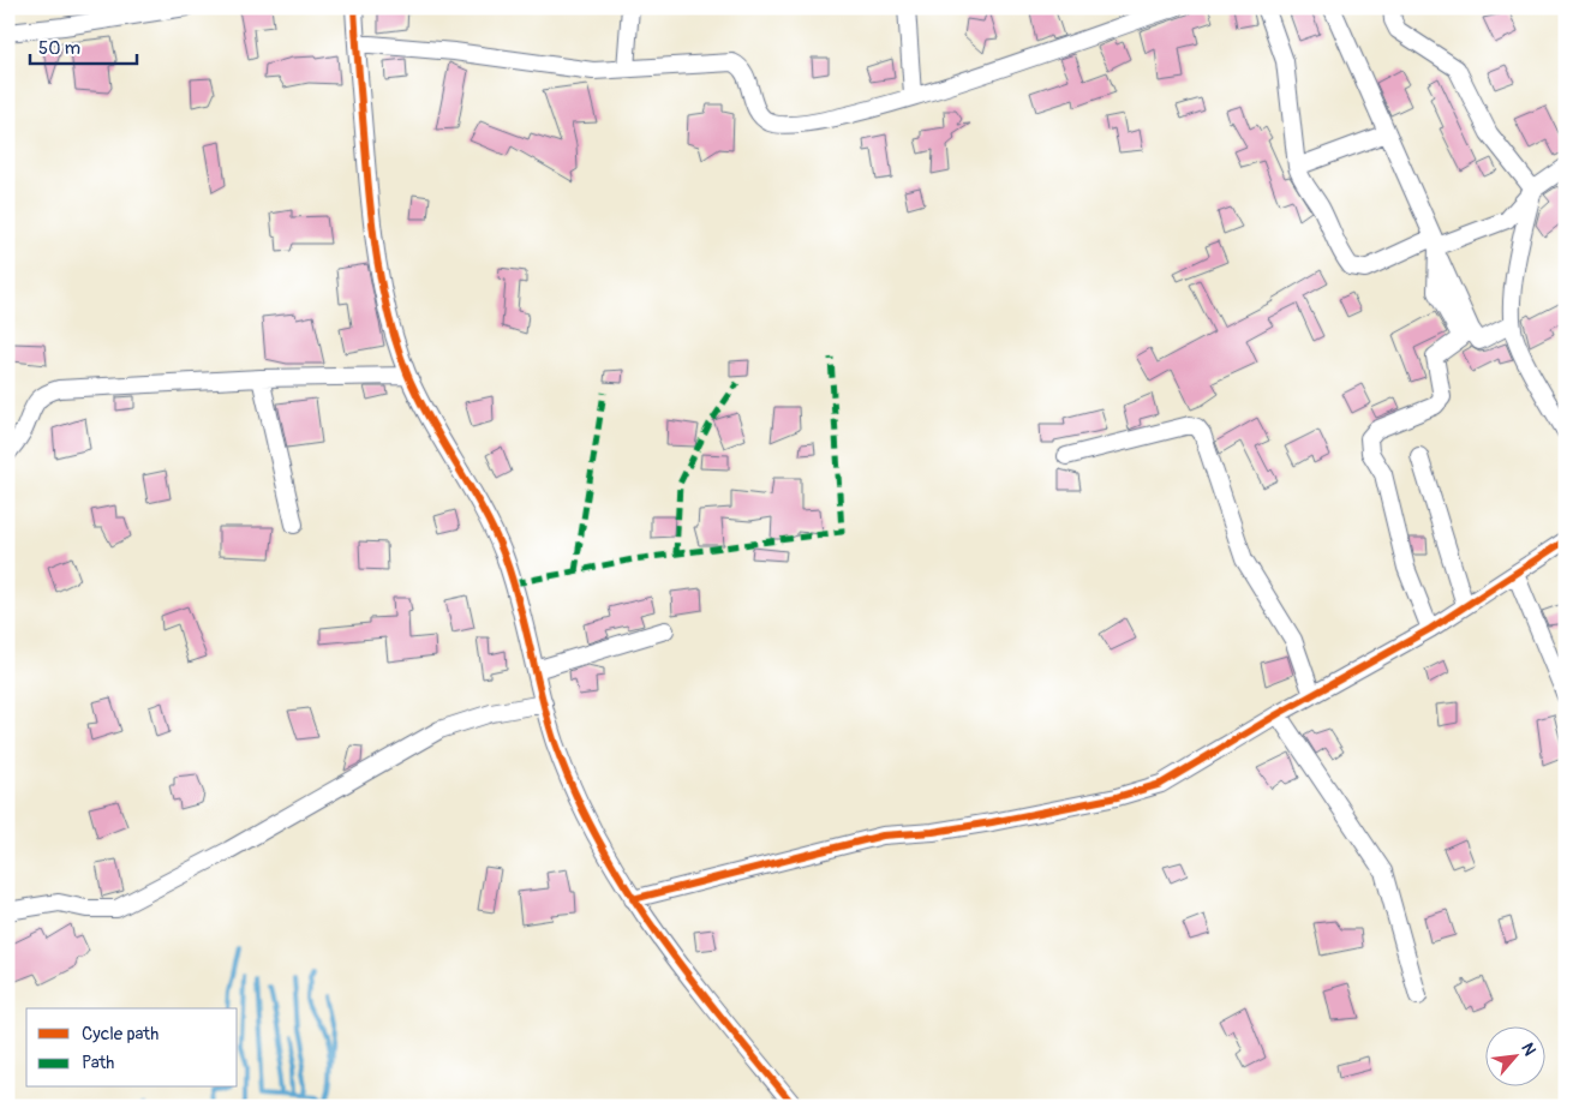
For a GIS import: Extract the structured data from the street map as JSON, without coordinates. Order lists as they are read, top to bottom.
{
  "legend": ["Cycle path", "Path"],
  "scale_bar": "50 m",
  "north": "top right"
}
